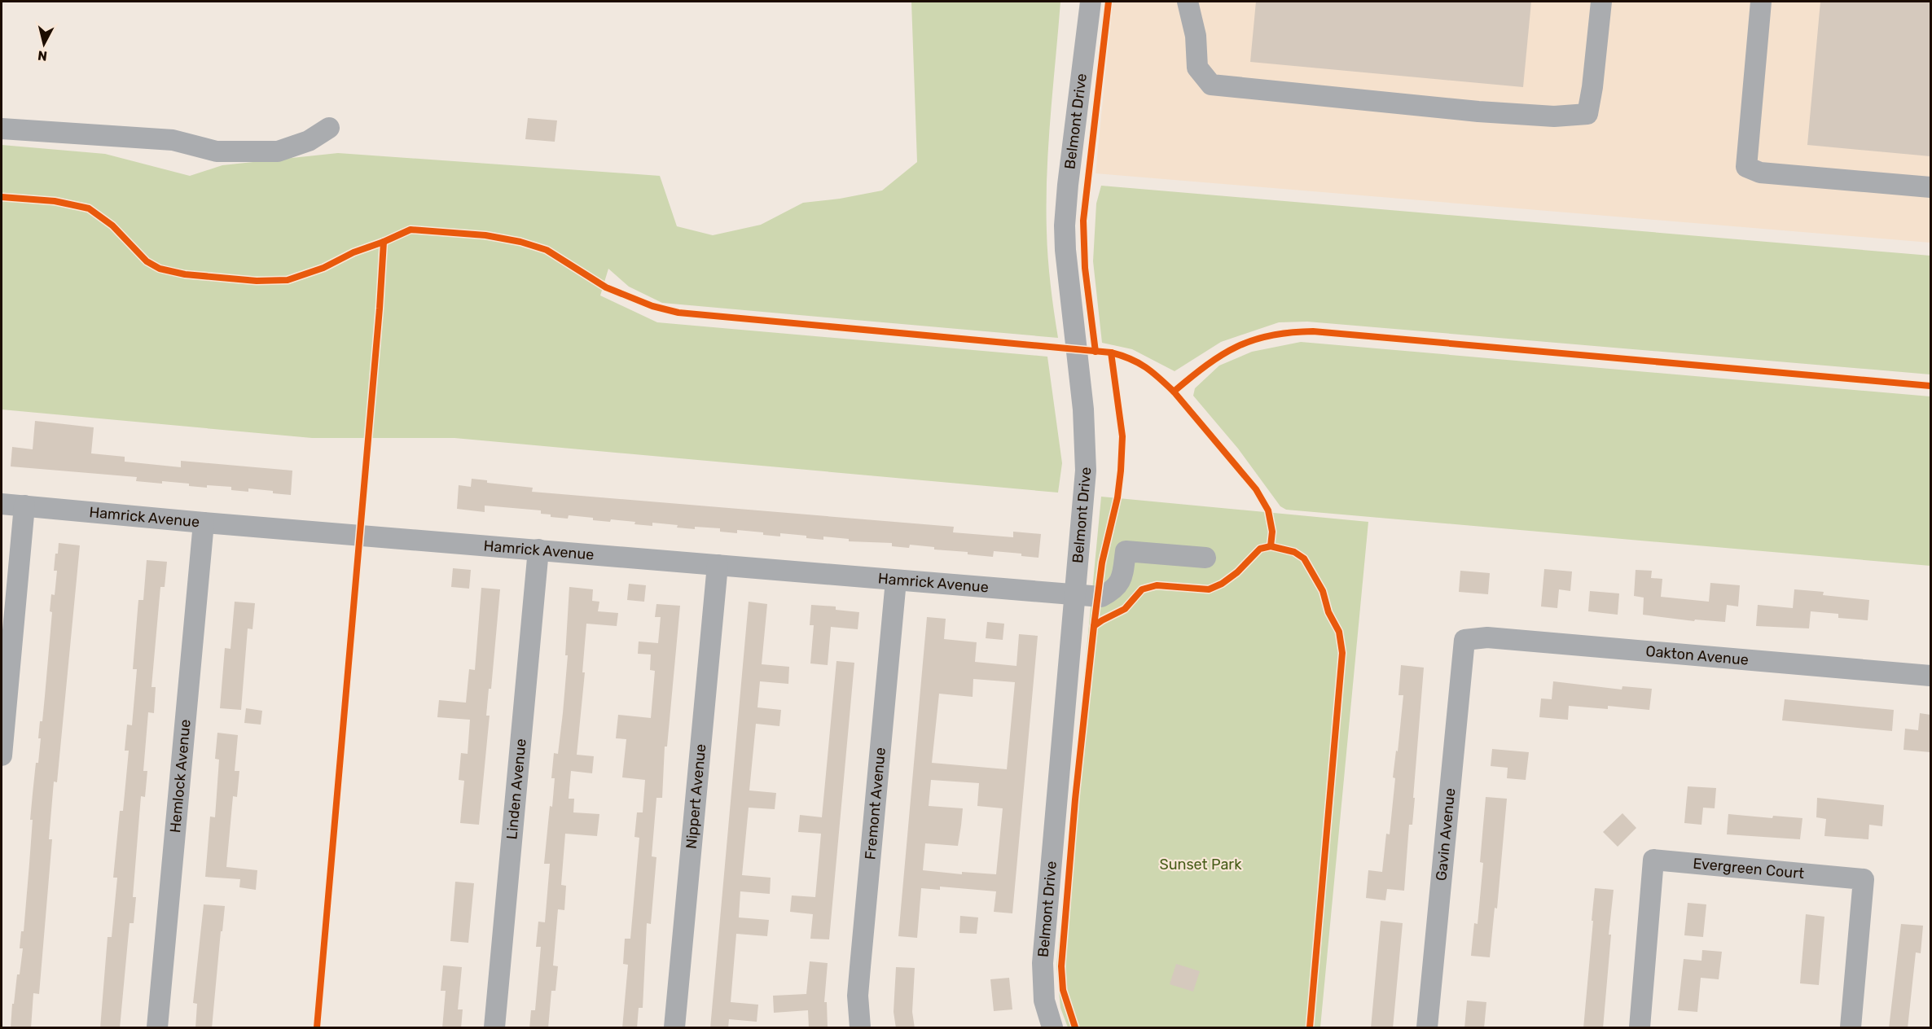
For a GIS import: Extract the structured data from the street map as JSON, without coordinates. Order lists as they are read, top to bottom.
{
  "streets": {
    "street": [
      "Belmont Drive",
      "Hamrick Avenue",
      "Oakton Avenue",
      "Hemlock Avenue",
      "Linden Avenue",
      "Nippert Avenue",
      "Fremont Avenue",
      "Gavin Avenue",
      "Evergreen Court"
    ]
  },
  "crossings": [
    ["Belmont Drive", "Hamrick Avenue"],
    ["Hamrick Avenue", "Hemlock Avenue"],
    ["Hamrick Avenue", "Linden Avenue"],
    ["Hamrick Avenue", "Nippert Avenue"],
    ["Hamrick Avenue", "Fremont Avenue"],
    ["Oakton Avenue", "Gavin Avenue"]
  ],
  "parks": ["Sunset Park"],
  "north": "bottom"
}
